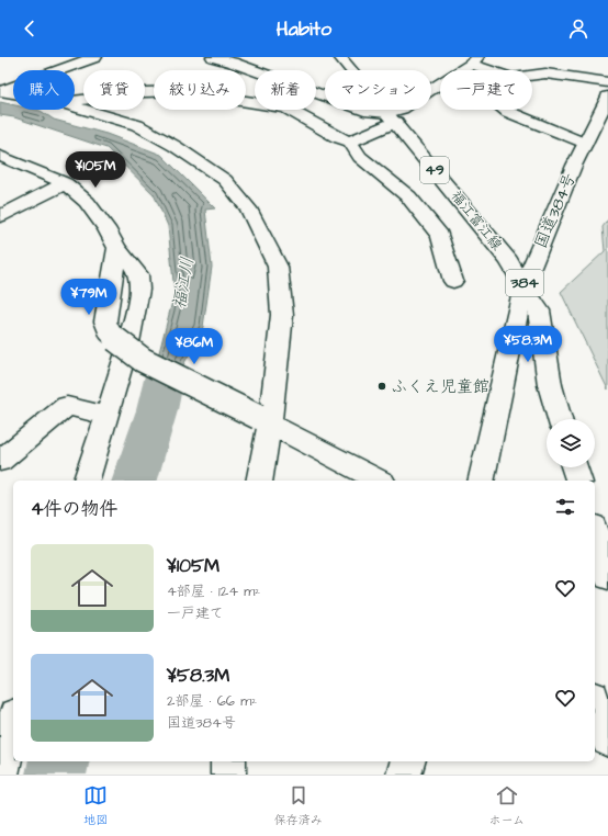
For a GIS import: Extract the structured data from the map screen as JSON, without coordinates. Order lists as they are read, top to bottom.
{
  "streets": {
    "main road": [
      "49",
      "国道384号",
      "福江富江線",
      "384"
    ]
  },
  "crossings": [
    ["国道384号", "福江富江線"]
  ],
  "water": ["福江川"],
  "places": ["ふくえ児童館"],
  "page": {
    "header": "Habito",
    "chip": [
      "購入",
      "賃貸",
      "絞り込み",
      "新着",
      "マンション",
      "一戸建て"
    ],
    "price": [
      "¥105M",
      "¥79M",
      "¥58.3M",
      "¥86M"
    ],
    "heading": "4件の物件",
    "list": [
      {
        "name": "¥105M",
        "note": "4部屋 · 124 m² · 一戸建て"
      },
      {
        "name": "¥58.3M",
        "note": "2部屋 · 66 m² · 国道384号"
      }
    ],
    "tabs": ["地図", "保存済み", "ホーム"]
  }
}
